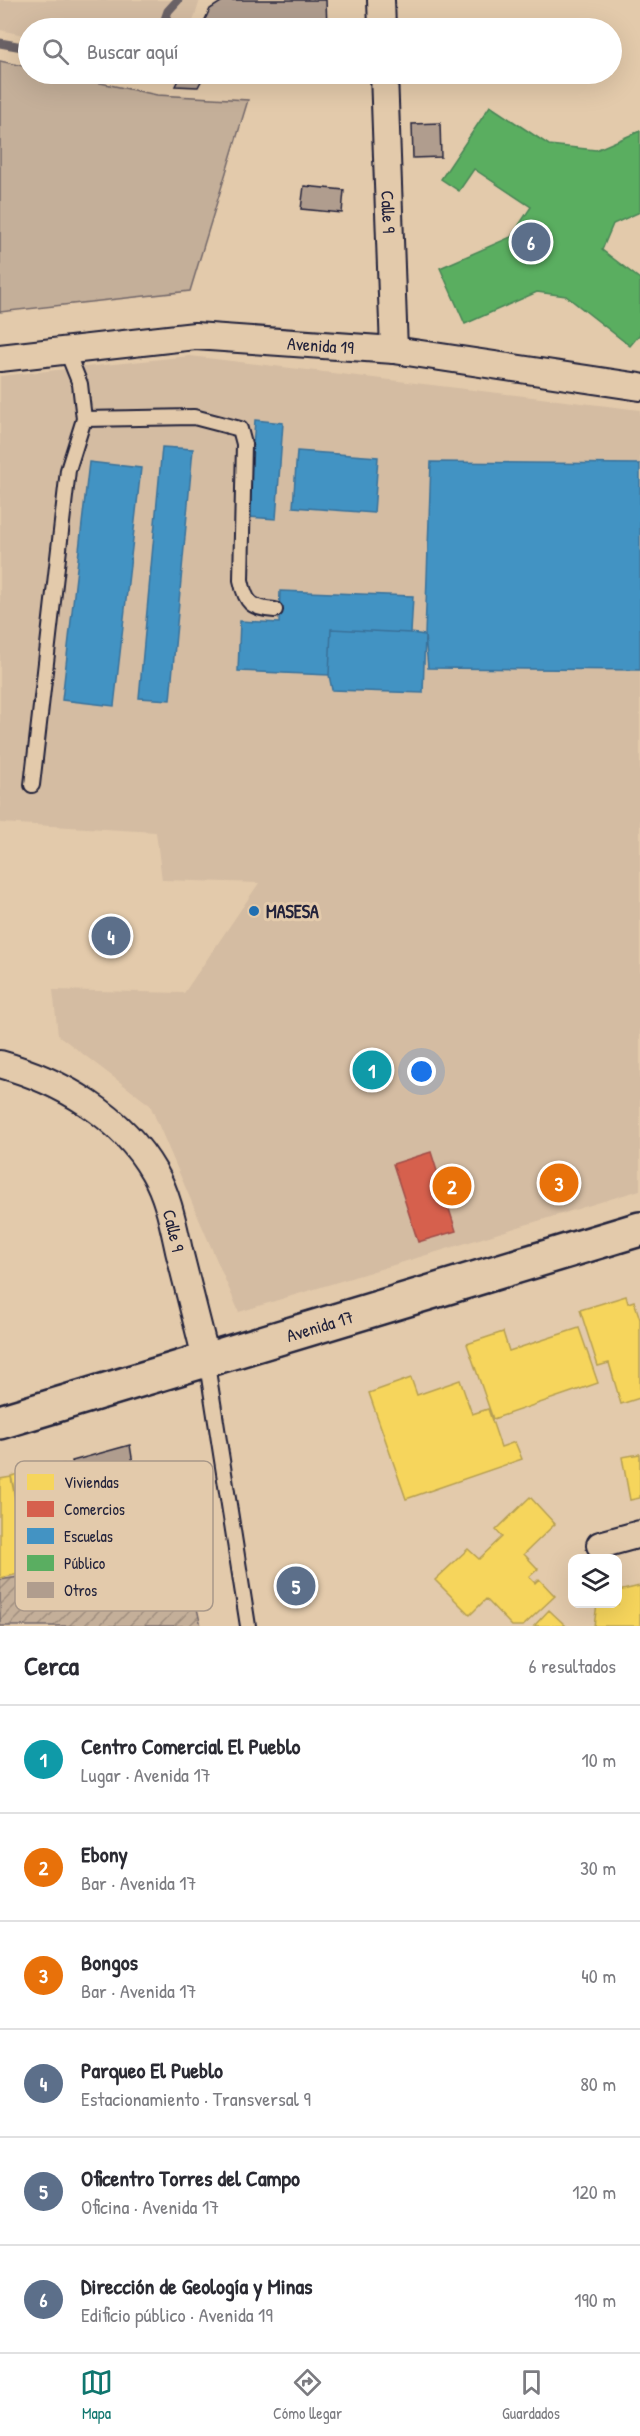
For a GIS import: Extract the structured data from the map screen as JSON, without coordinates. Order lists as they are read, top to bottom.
{
  "streets": {
    "main road": ["Avenida 17"],
    "street": ["Calle 9", "Avenida 19"]
  },
  "crossings": [
    ["Calle 9", "Avenida 19"],
    ["Calle 9", "Avenida 17"]
  ],
  "places": ["MASESA"],
  "legend": [
    "Viviendas",
    "Comercios",
    "Escuelas",
    "Público",
    "Otros"
  ],
  "page": {
    "search": "Buscar aquí",
    "pins": [
      "6",
      "4",
      "1",
      "3",
      "2",
      "5"
    ],
    "heading": ["Cerca", "6 resultados"],
    "list": [
      {
        "mark": "1",
        "name": "Centro Comercial El Pueblo",
        "note": "Lugar · Avenida 17",
        "value": "10 m"
      },
      {
        "mark": "2",
        "name": "Ebony",
        "note": "Bar · Avenida 17",
        "value": "30 m"
      },
      {
        "mark": "3",
        "name": "Bongos",
        "note": "Bar · Avenida 17",
        "value": "40 m"
      },
      {
        "mark": "4",
        "name": "Parqueo El Pueblo",
        "note": "Estacionamiento · Transversal 9",
        "value": "80 m"
      },
      {
        "mark": "5",
        "name": "Oficentro Torres del Campo",
        "note": "Oficina · Avenida 17",
        "value": "120 m"
      },
      {
        "mark": "6",
        "name": "Dirección de Geología y Minas",
        "note": "Edificio público · Avenida 19",
        "value": "190 m"
      }
    ],
    "nav": ["Mapa", "Cómo llegar", "Guardados"]
  }
}
